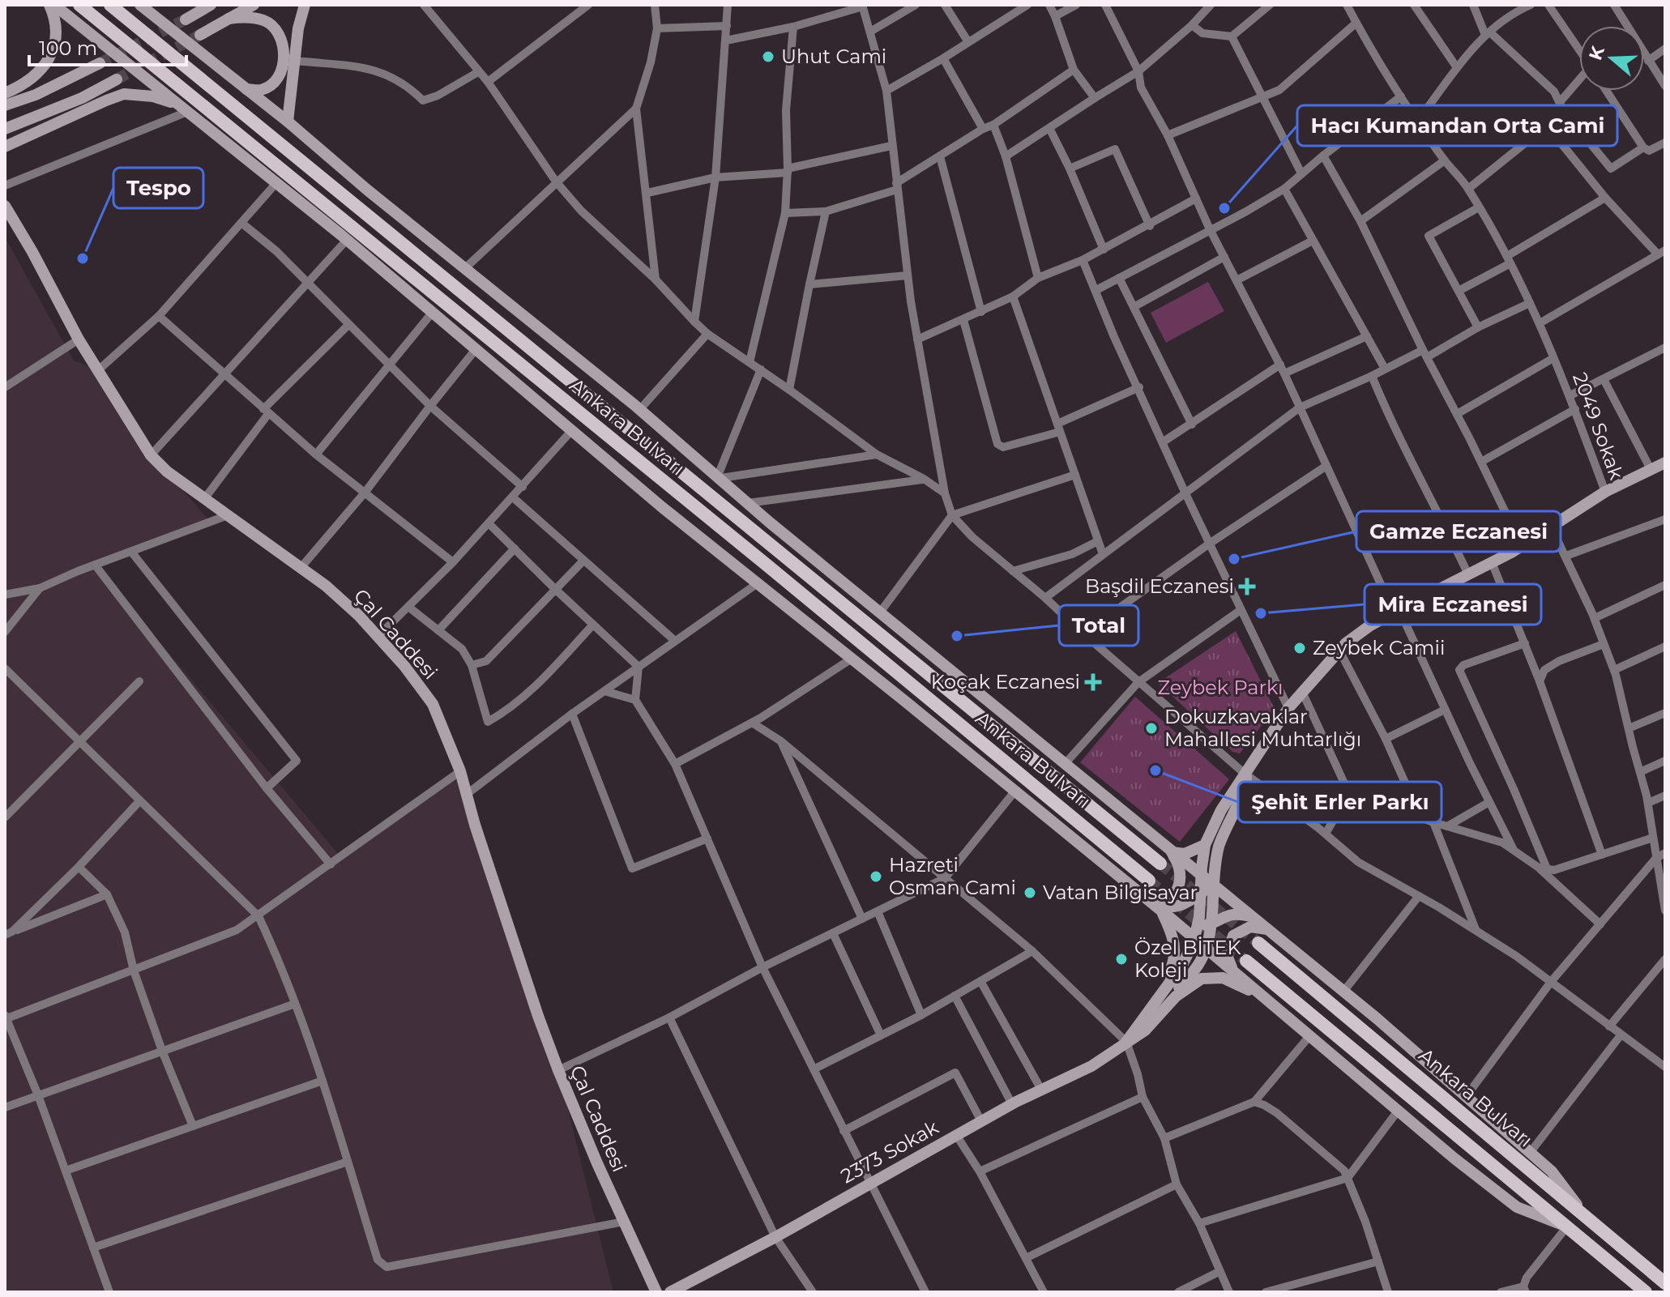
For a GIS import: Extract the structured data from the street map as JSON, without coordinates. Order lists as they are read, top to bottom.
{
  "streets": {
    "main road": [
      "2049 Sokak",
      "Ankara Bulvarı",
      "Çal Caddesi",
      "2373 Sokak"
    ]
  },
  "parks": ["Zeybek Parkı"],
  "places": {
    "other": [
      "Uhut Cami",
      "Hacı Kumandan Orta Cami",
      "Tespo",
      "Gamze Eczanesi",
      "Mira Eczanesi",
      "Total",
      "Zeybek Camii",
      "Dokuzkavaklar Mahallesi Muhtarlığı",
      "Şehit Erler Parkı",
      "Hazreti Osman Cami",
      "Vatan Bilgisayar",
      "Özel BİTEK Koleji"
    ],
    "health": ["Başdil Eczanesi", "Koçak Eczanesi"]
  },
  "scale_bar": "100 m",
  "north": "left"
}
